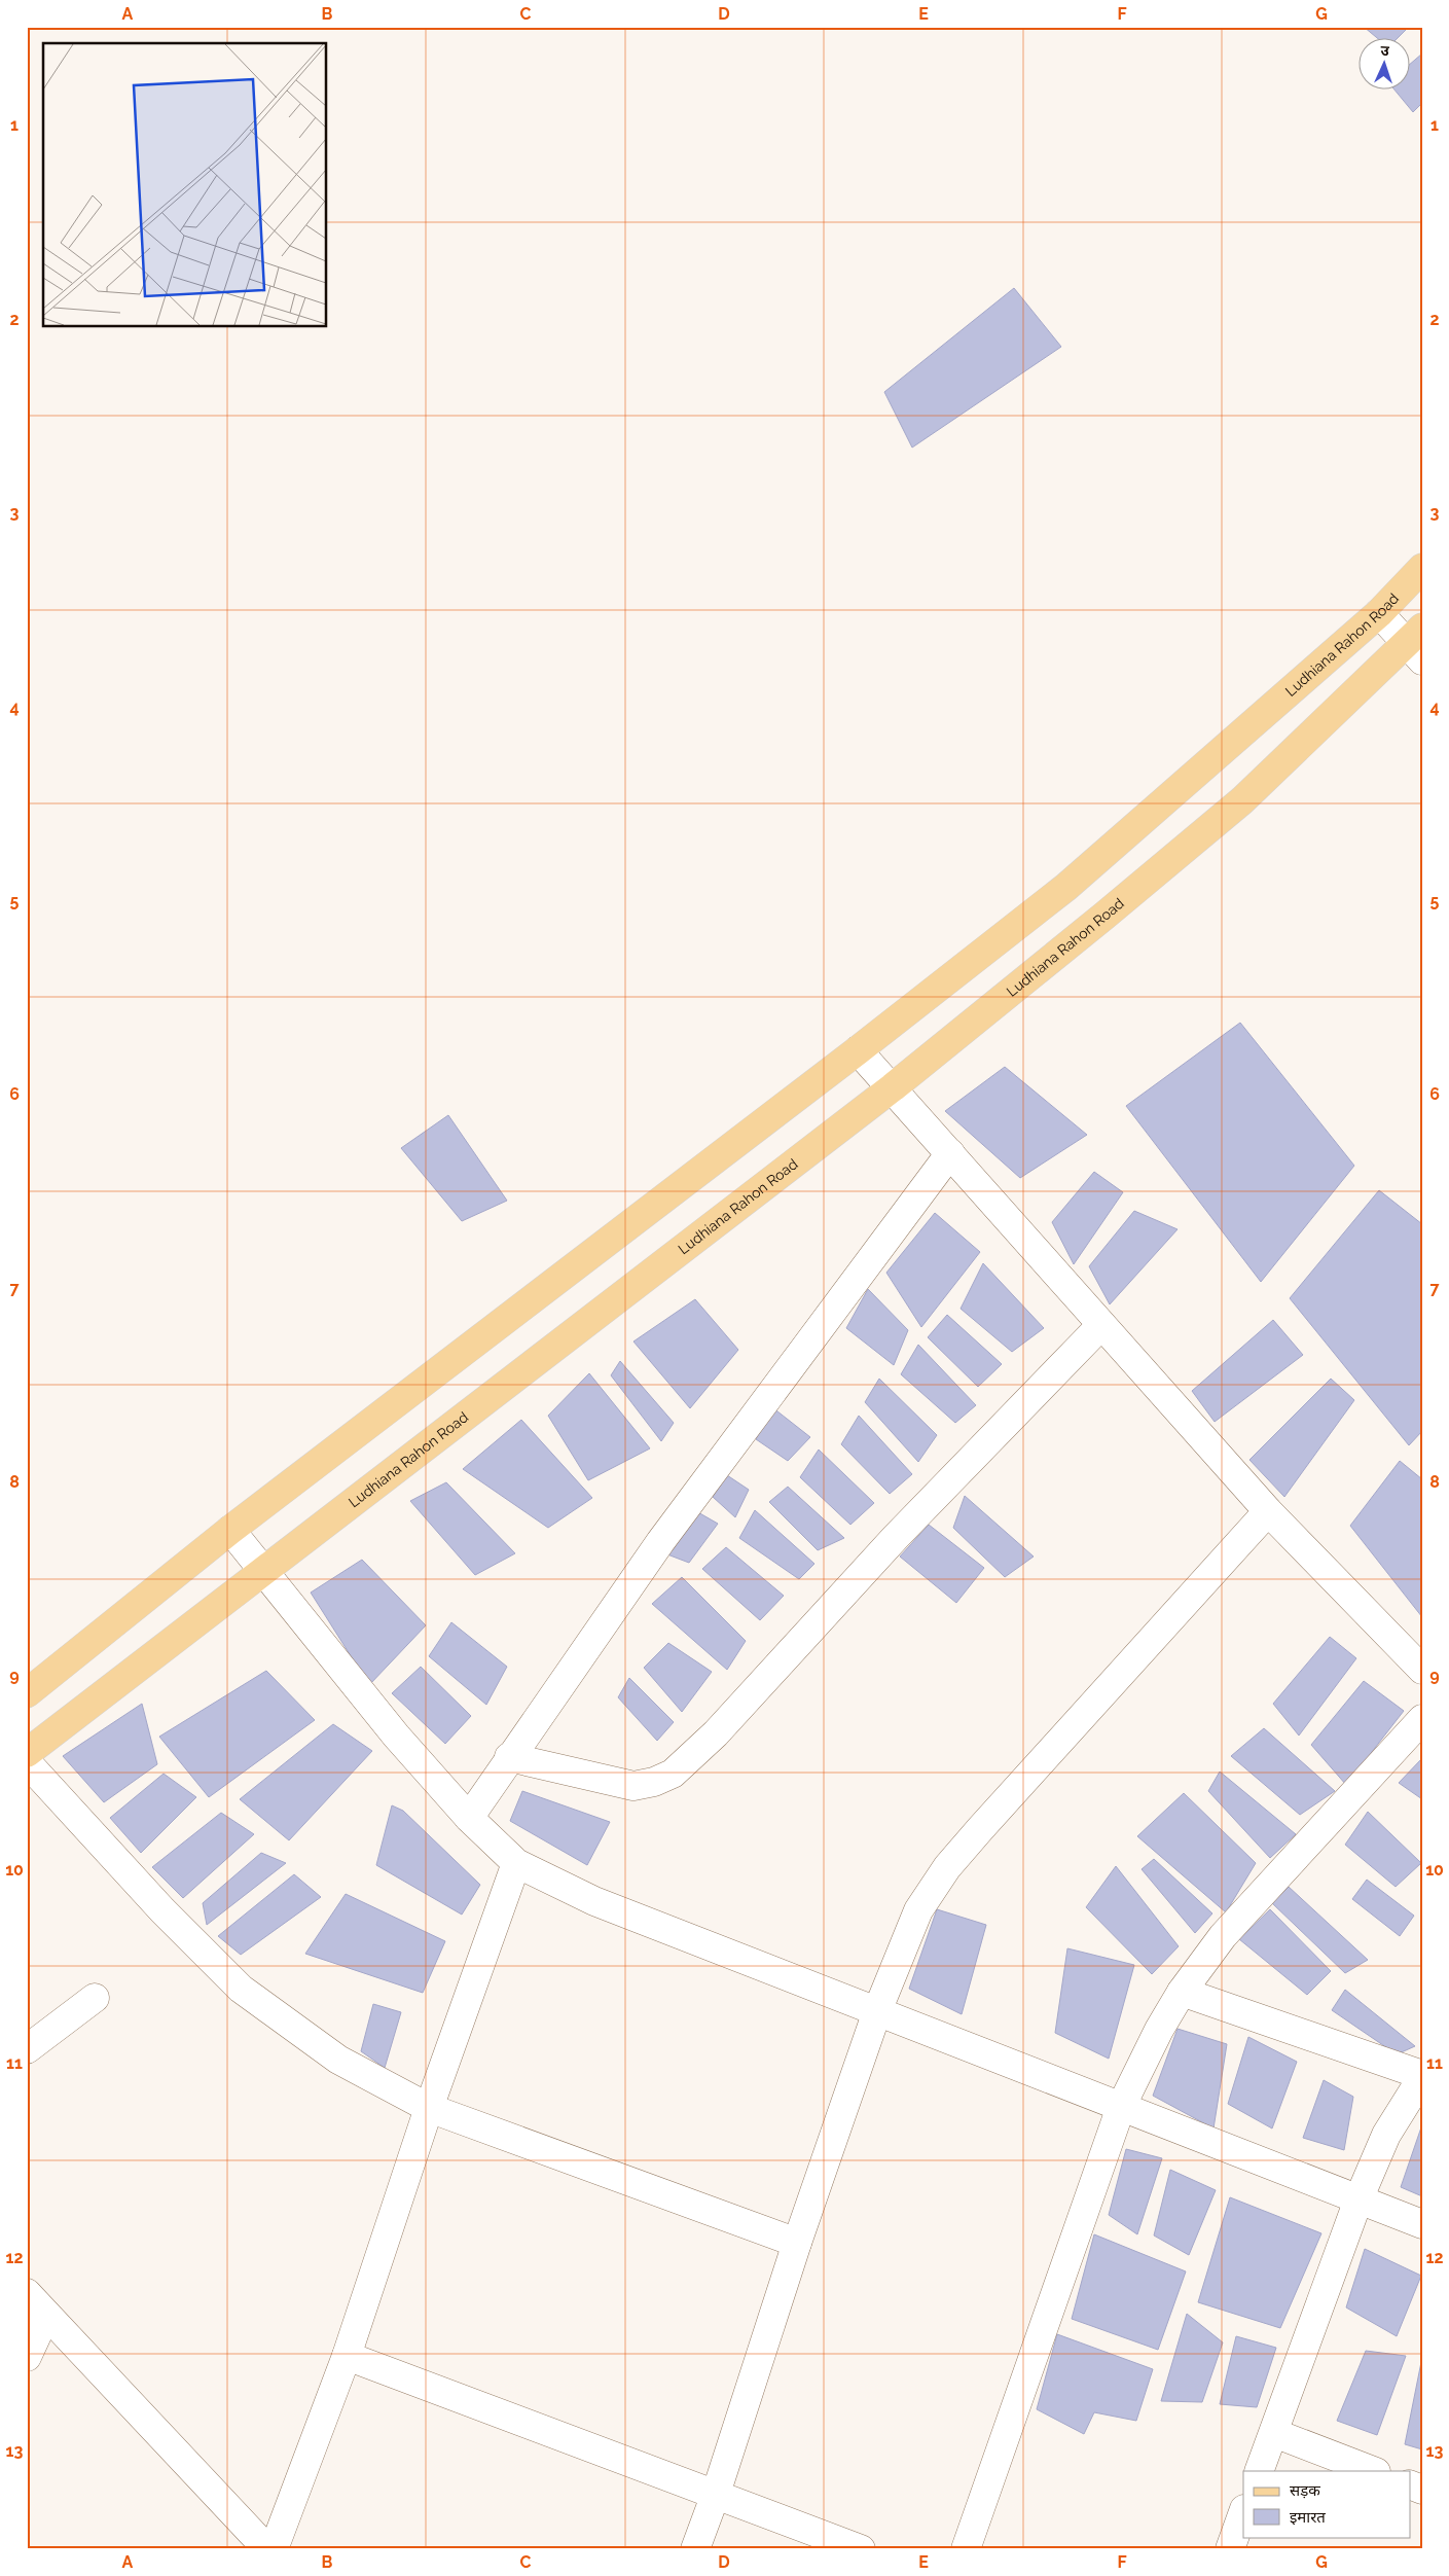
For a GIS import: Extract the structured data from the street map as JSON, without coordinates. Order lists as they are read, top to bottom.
{
  "streets": {
    "main road": ["Ludhiana Rahon Road"]
  },
  "legend": ["सड़क", "इमारत"],
  "north": "top",
  "grid": {
    "columns": [
      "A",
      "B",
      "C",
      "D",
      "E",
      "F",
      "G"
    ],
    "rows": [
      "1",
      "2",
      "3",
      "4",
      "5",
      "6",
      "7",
      "8",
      "9",
      "10",
      "11",
      "12",
      "13"
    ]
  }
}
